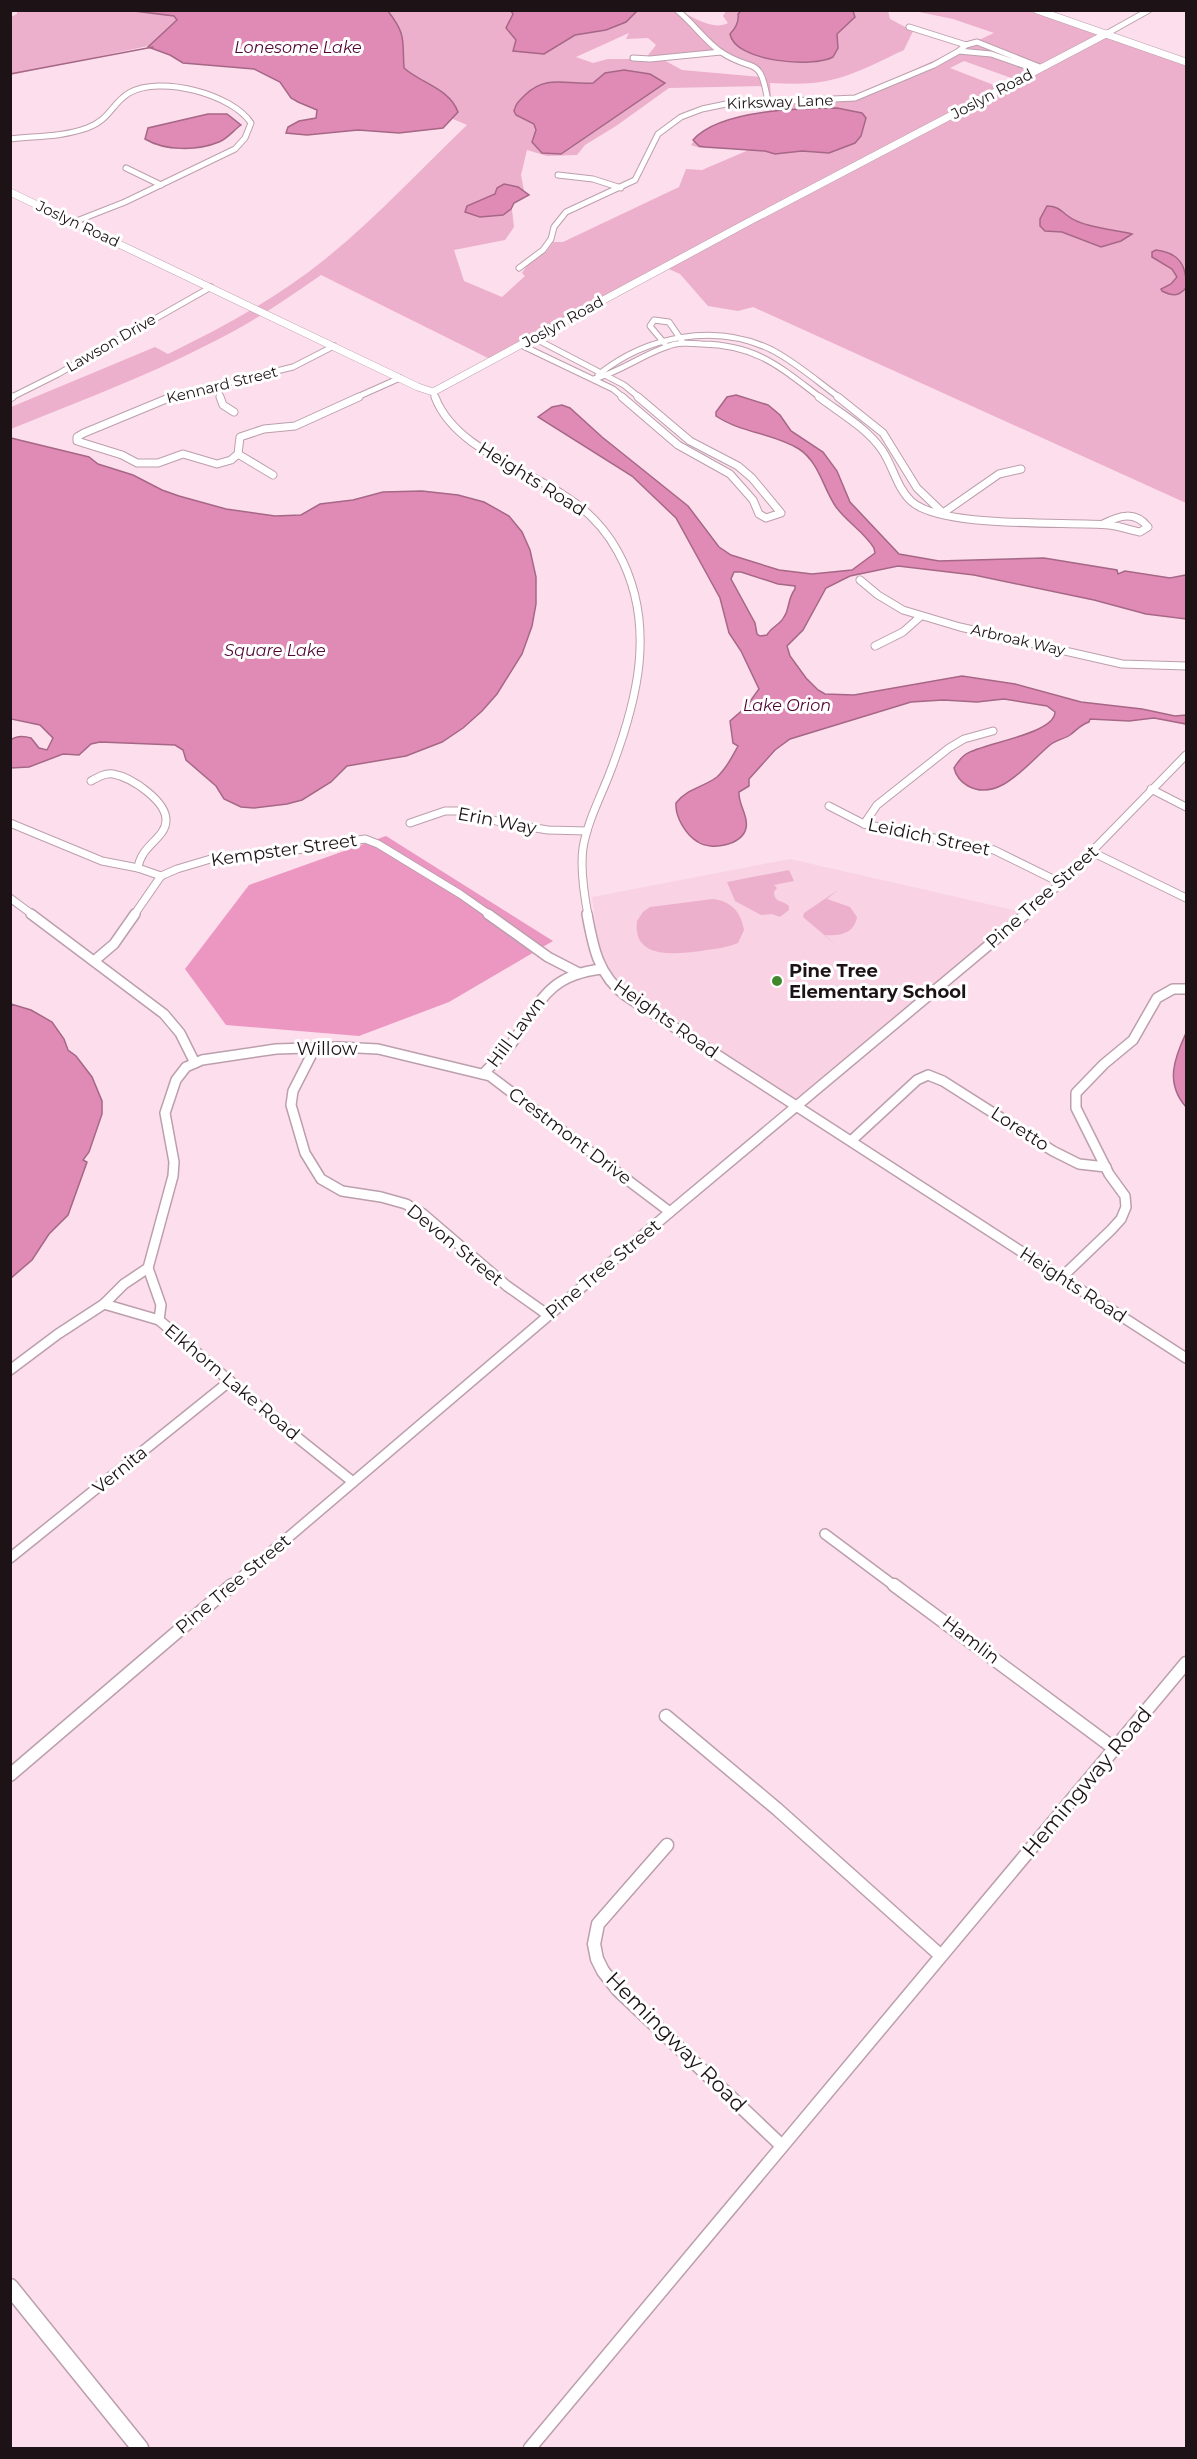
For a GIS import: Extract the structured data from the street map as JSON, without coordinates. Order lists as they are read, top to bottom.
{
  "streets": {
    "street": [
      "Joslyn Road",
      "Kirksway Lane",
      "Lawson Drive",
      "Kennard Street",
      "Heights Road",
      "Arbroak Way",
      "Erin Way",
      "Leidich Street",
      "Kempster Street",
      "Pine Tree Street",
      "Hill Lawn",
      "Willow",
      "Loretto",
      "Crestmont Drive",
      "Devon Street",
      "Elkhorn Lake Road",
      "Vernita",
      "Hamlin",
      "Hemingway Road"
    ]
  },
  "crossings": [
    ["Joslyn Road", "Lawson Drive"],
    ["Joslyn Road", "Kennard Street"],
    ["Joslyn Road", "Heights Road"],
    ["Heights Road", "Erin Way"],
    ["Heights Road", "Pine Tree Street"],
    ["Heights Road", "Loretto"],
    ["Leidich Street", "Pine Tree Street"],
    ["Kempster Street", "Hill Lawn"],
    ["Pine Tree Street", "Crestmont Drive"],
    ["Pine Tree Street", "Devon Street"],
    ["Pine Tree Street", "Elkhorn Lake Road"],
    ["Hill Lawn", "Crestmont Drive"],
    ["Willow", "Crestmont Drive"],
    ["Willow", "Devon Street"],
    ["Elkhorn Lake Road", "Vernita"],
    ["Hamlin", "Hemingway Road"]
  ],
  "water": ["Lonesome Lake", "Square Lake", "Lake Orion"],
  "places": ["Pine Tree Elementary School"]
}
